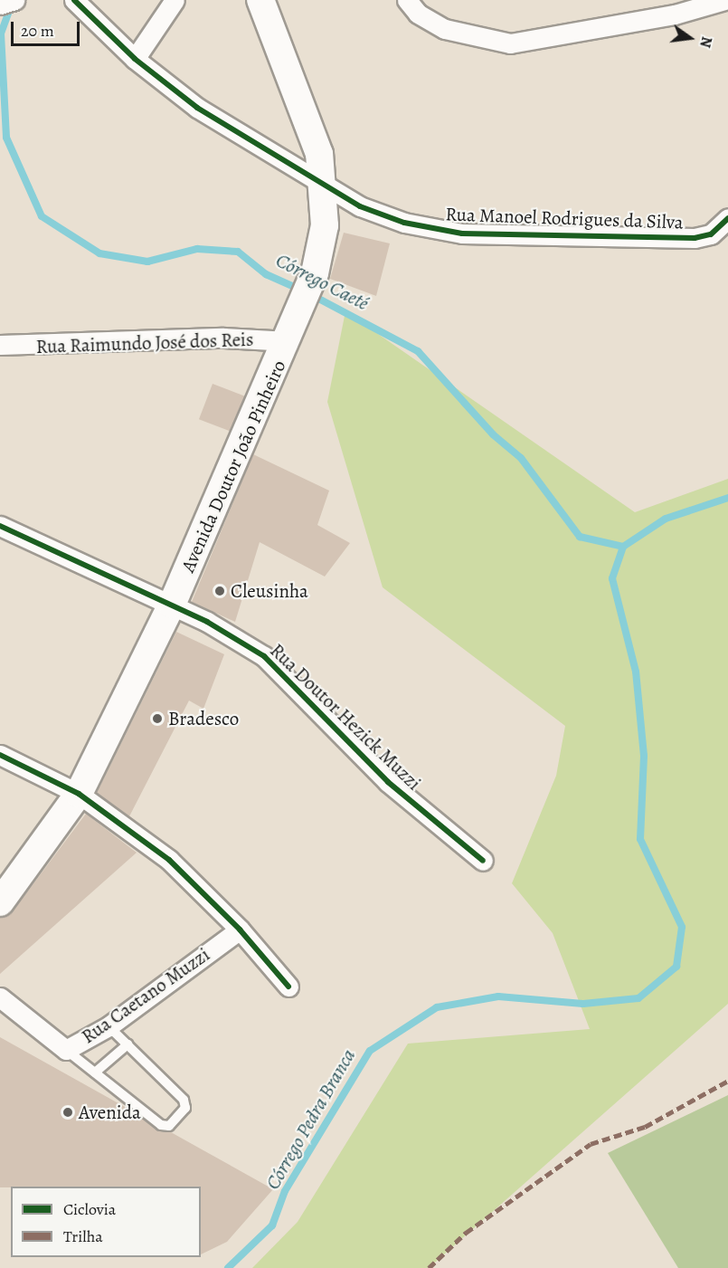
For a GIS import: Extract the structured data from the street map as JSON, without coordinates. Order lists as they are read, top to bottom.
{
  "streets": {
    "main road": ["Avenida Doutor João Pinheiro"],
    "street": [
      "Rua Manoel Rodrigues da Silva",
      "Rua Raimundo José dos Reis",
      "Rua Doutor Hezick Muzzi",
      "Rua Caetano Muzzi"
    ]
  },
  "crossings": [
    ["Rua Manoel Rodrigues da Silva", "Avenida Doutor João Pinheiro"],
    ["Rua Raimundo José dos Reis", "Avenida Doutor João Pinheiro"],
    ["Avenida Doutor João Pinheiro", "Rua Doutor Hezick Muzzi"]
  ],
  "water": ["Córrego Caeté", "Córrego Pedra Branca"],
  "places": ["Cleusinha", "Bradesco", "Avenida"],
  "legend": ["Ciclovia", "Trilha"],
  "scale_bar": "20 m",
  "north": "right"
}
